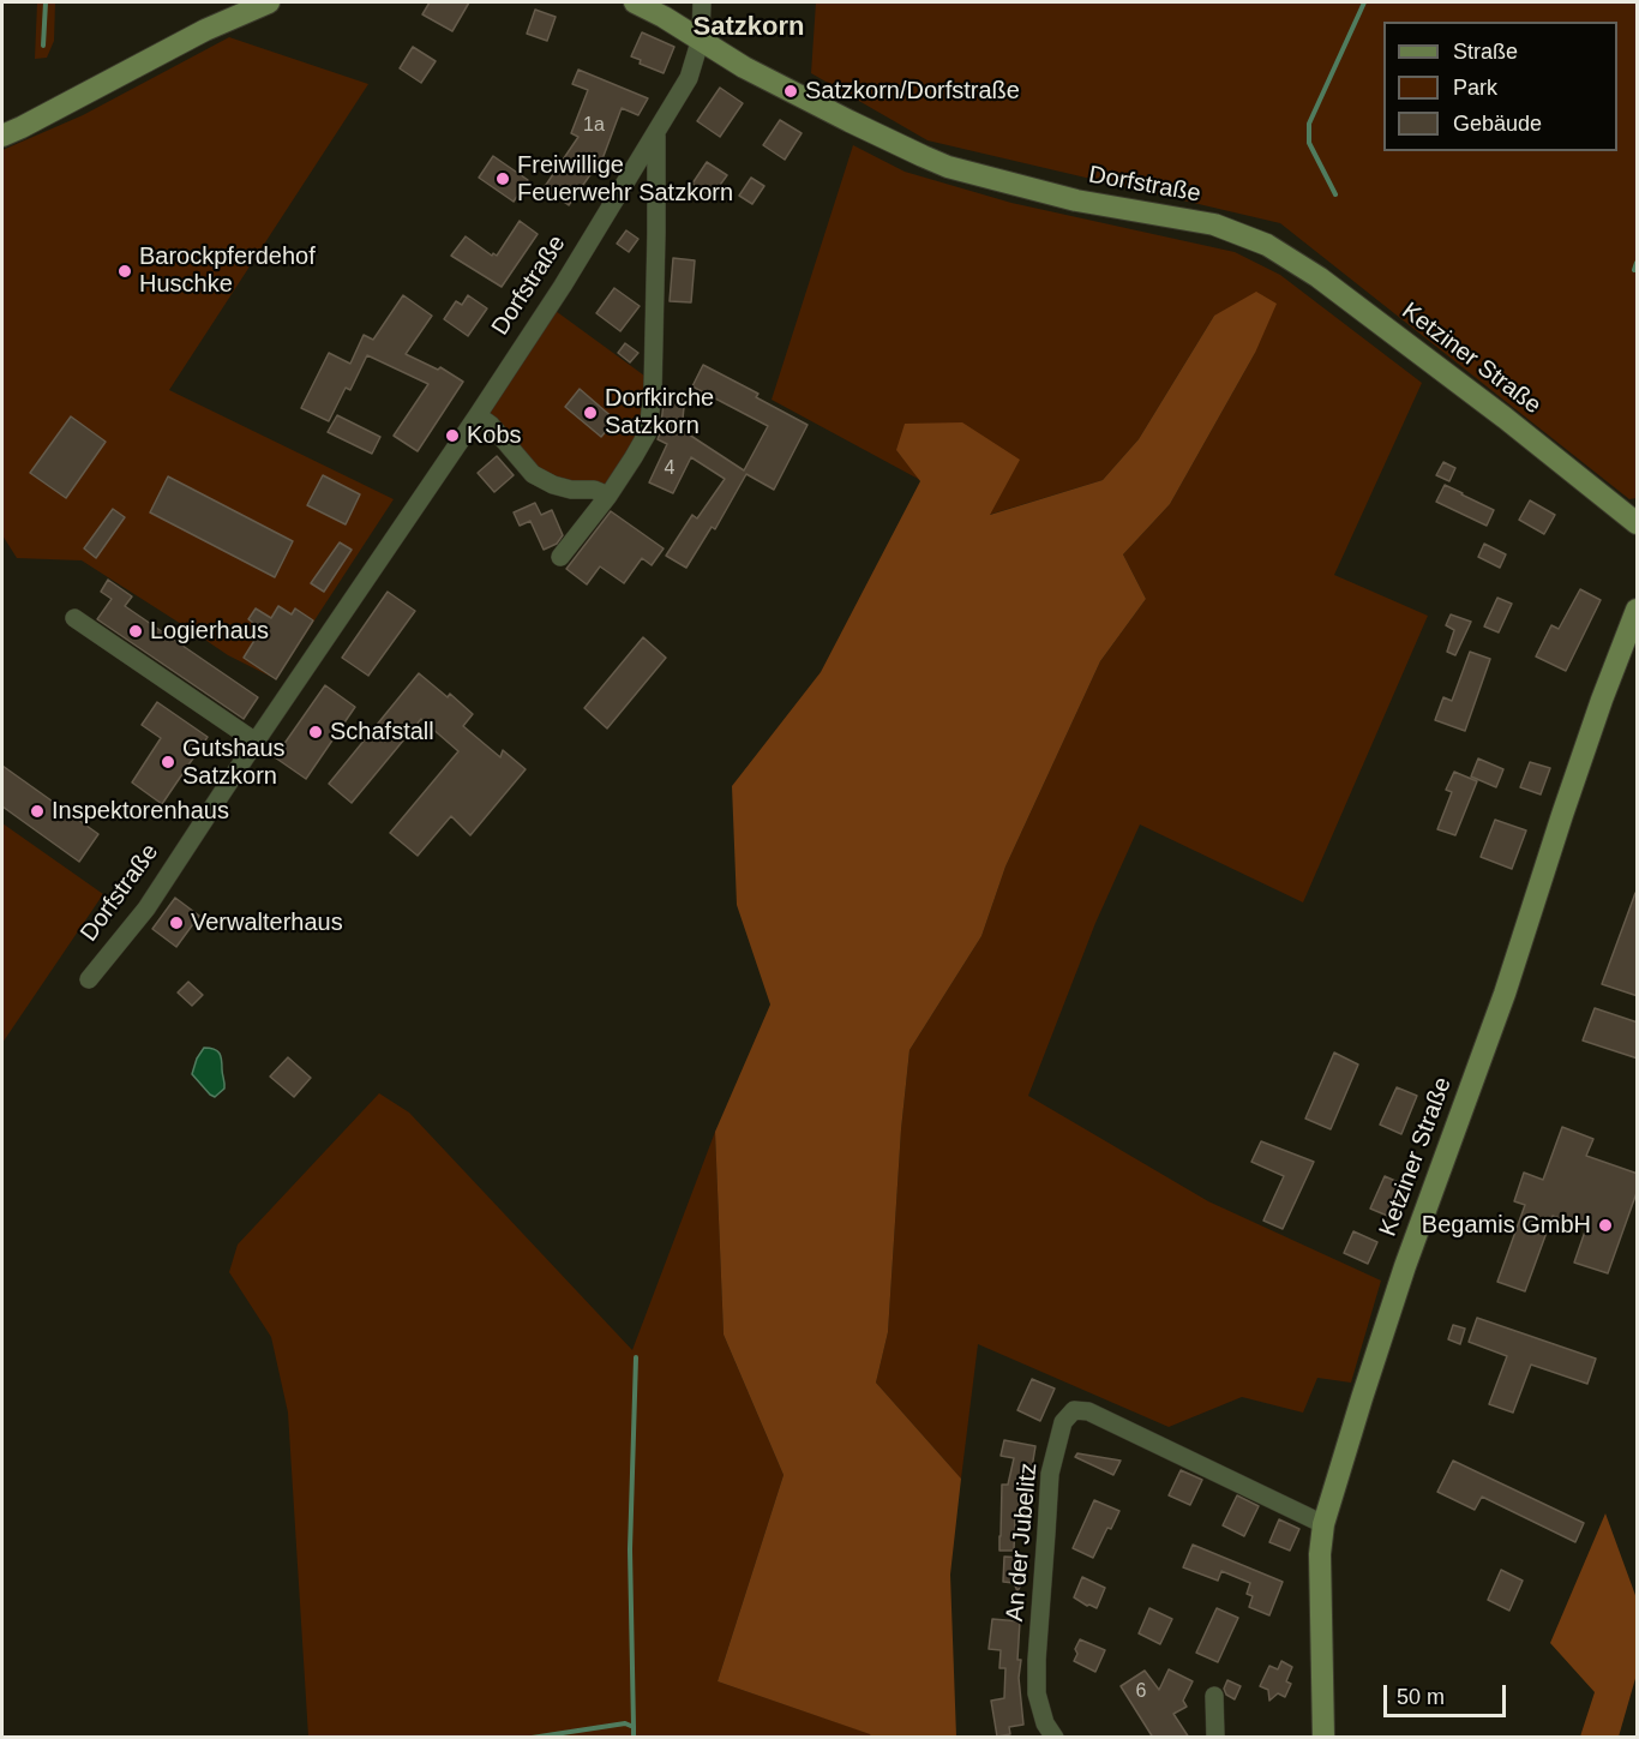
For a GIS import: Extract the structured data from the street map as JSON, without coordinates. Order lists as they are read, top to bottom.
{
  "streets": {
    "street": ["Dorfstraße", "Ketziner Straße", "An der Jubelitz"]
  },
  "crossings": [
    ["Dorfstraße", "Ketziner Straße"],
    ["Ketziner Straße", "An der Jubelitz"]
  ],
  "districts": ["Satzkorn"],
  "places": [
    "Satzkorn/Dorfstraße",
    "Freiwillige Feuerwehr Satzkorn",
    "Barockpferdehof Huschke",
    "Dorfkirche Satzkorn",
    "Kobs",
    "Logierhaus",
    "Schafstall",
    "Gutshaus Satzkorn",
    "Inspektorenhaus",
    "Verwalterhaus",
    "Begamis GmbH"
  ],
  "house_numbers": ["1a", "4", "6"],
  "legend": ["Straße", "Park", "Gebäude"],
  "scale_bar": "50 m"
}
